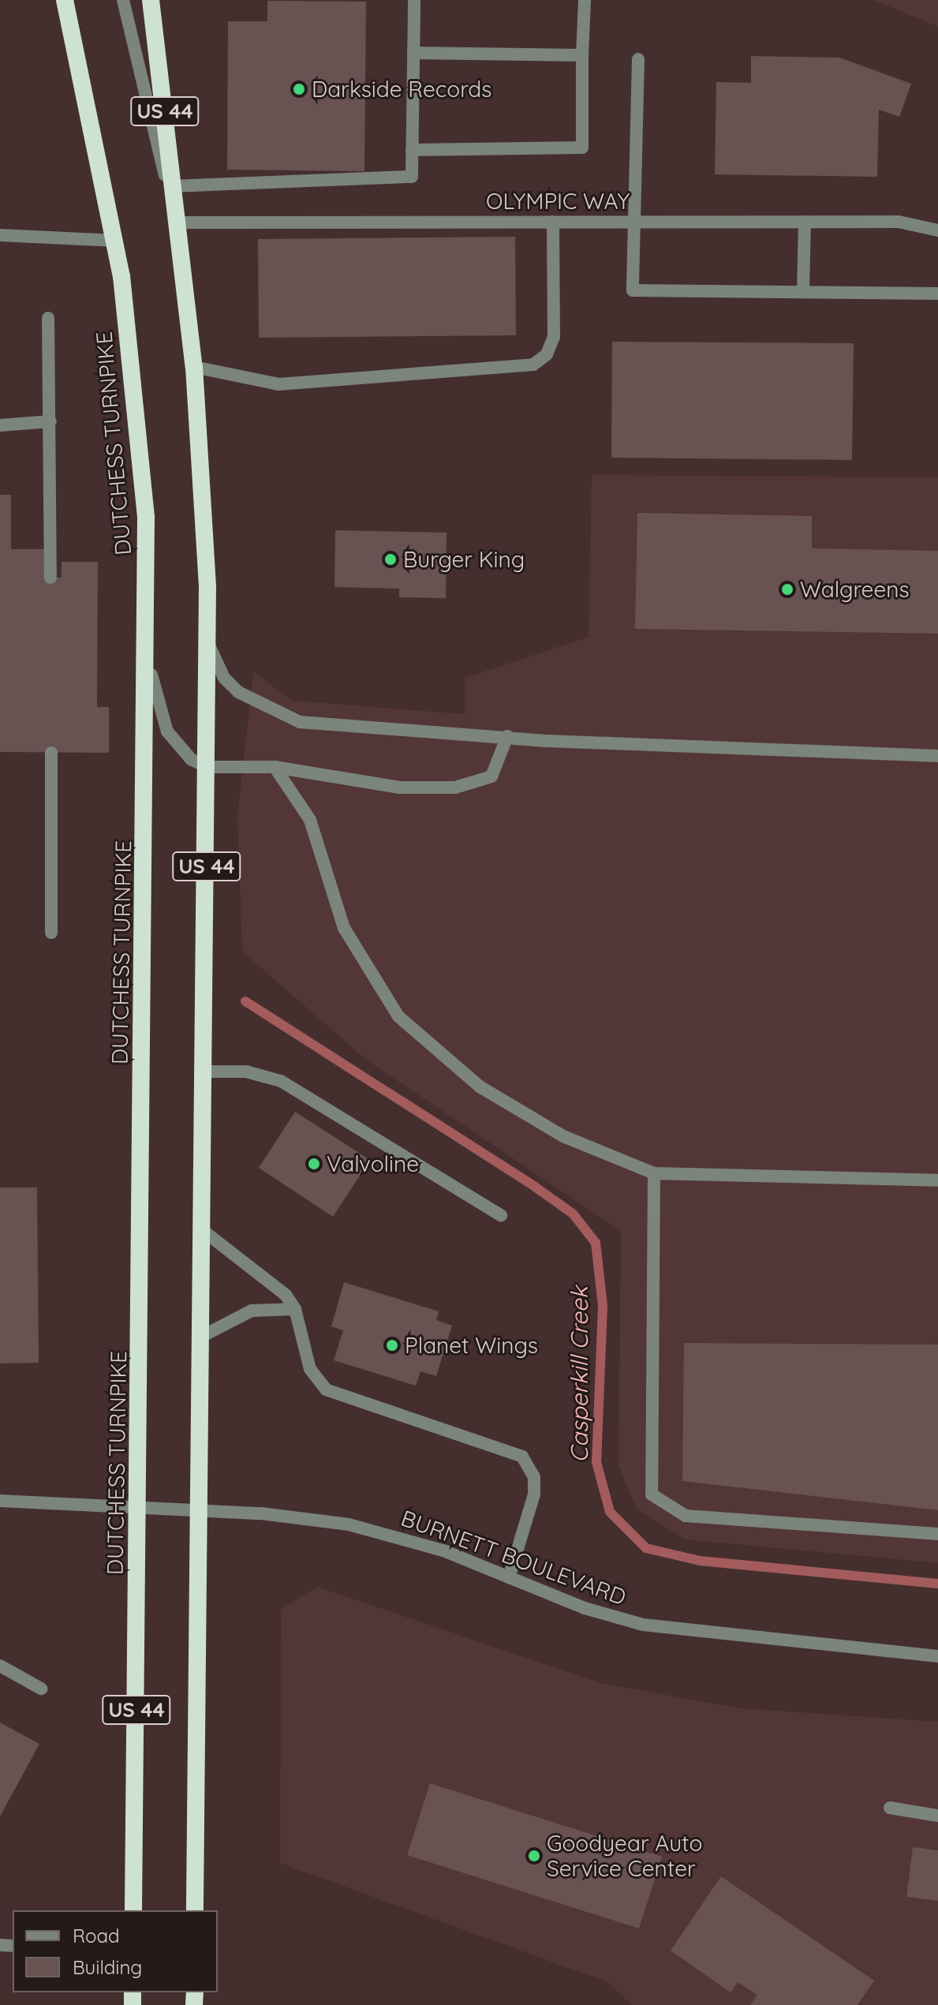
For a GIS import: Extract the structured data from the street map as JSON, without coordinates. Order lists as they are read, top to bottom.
{
  "streets": {
    "highway": ["US 44", "DUTCHESS TURNPIKE"],
    "street": ["OLYMPIC WAY", "BURNETT BOULEVARD"]
  },
  "crossings": [
    ["US 44", "OLYMPIC WAY"],
    ["US 44", "BURNETT BOULEVARD"],
    ["DUTCHESS TURNPIKE", "BURNETT BOULEVARD"]
  ],
  "water": ["Casperkill Creek"],
  "places": [
    "Darkside Records",
    "Burger King",
    "Walgreens",
    "Valvoline",
    "Planet Wings",
    "Goodyear Auto Service Center"
  ],
  "legend": ["Road", "Building"]
}
